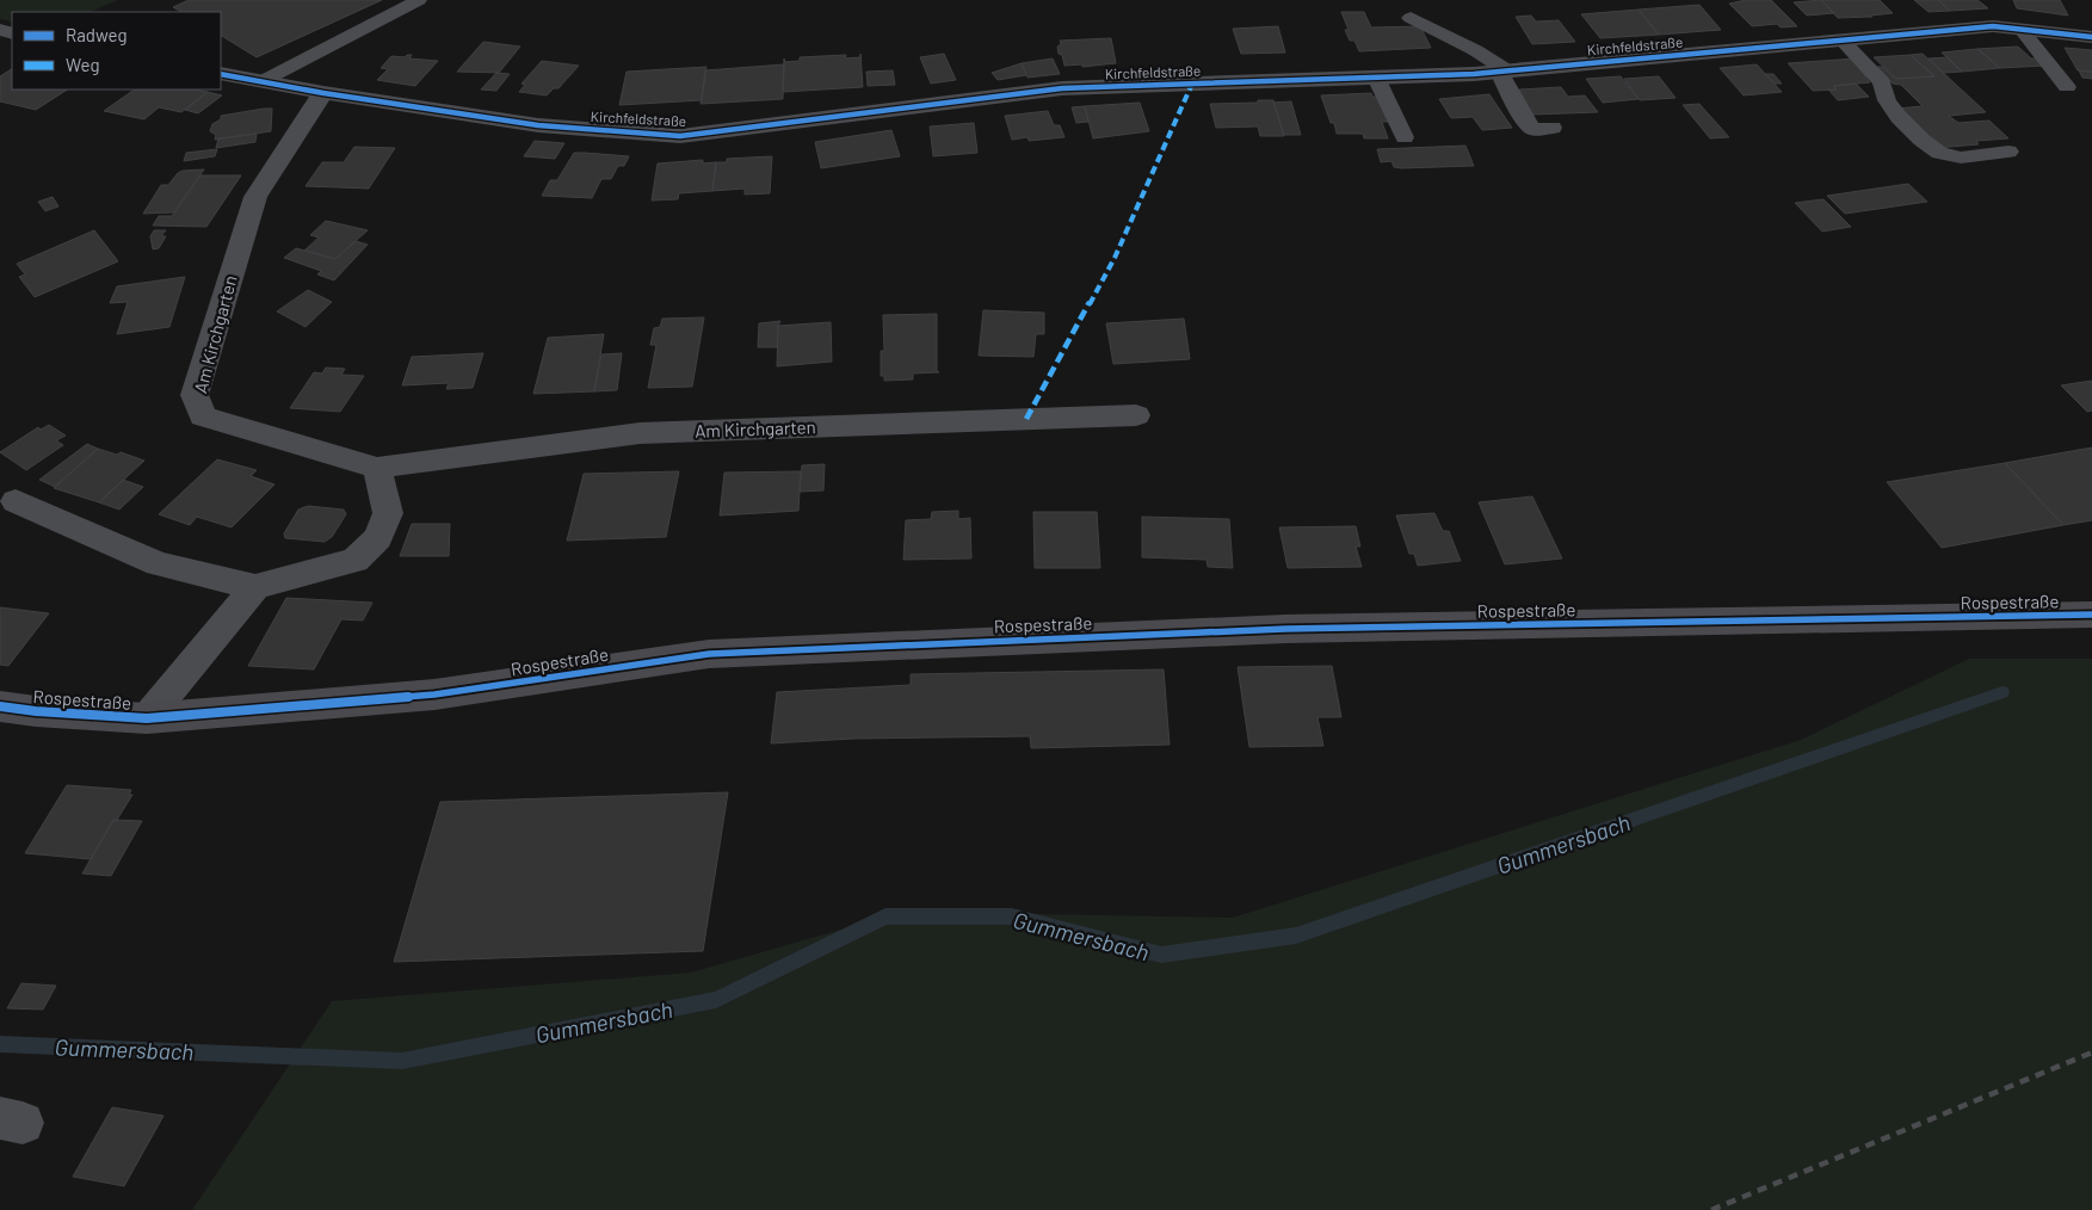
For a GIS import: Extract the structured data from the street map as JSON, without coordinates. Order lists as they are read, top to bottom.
{
  "streets": {
    "street": ["Kirchfeldstraße", "Am Kirchgarten", "Rospestraße"]
  },
  "crossings": [
    ["Kirchfeldstraße", "Am Kirchgarten"]
  ],
  "water": ["Gummersbach"],
  "legend": ["Radweg", "Weg"]
}
